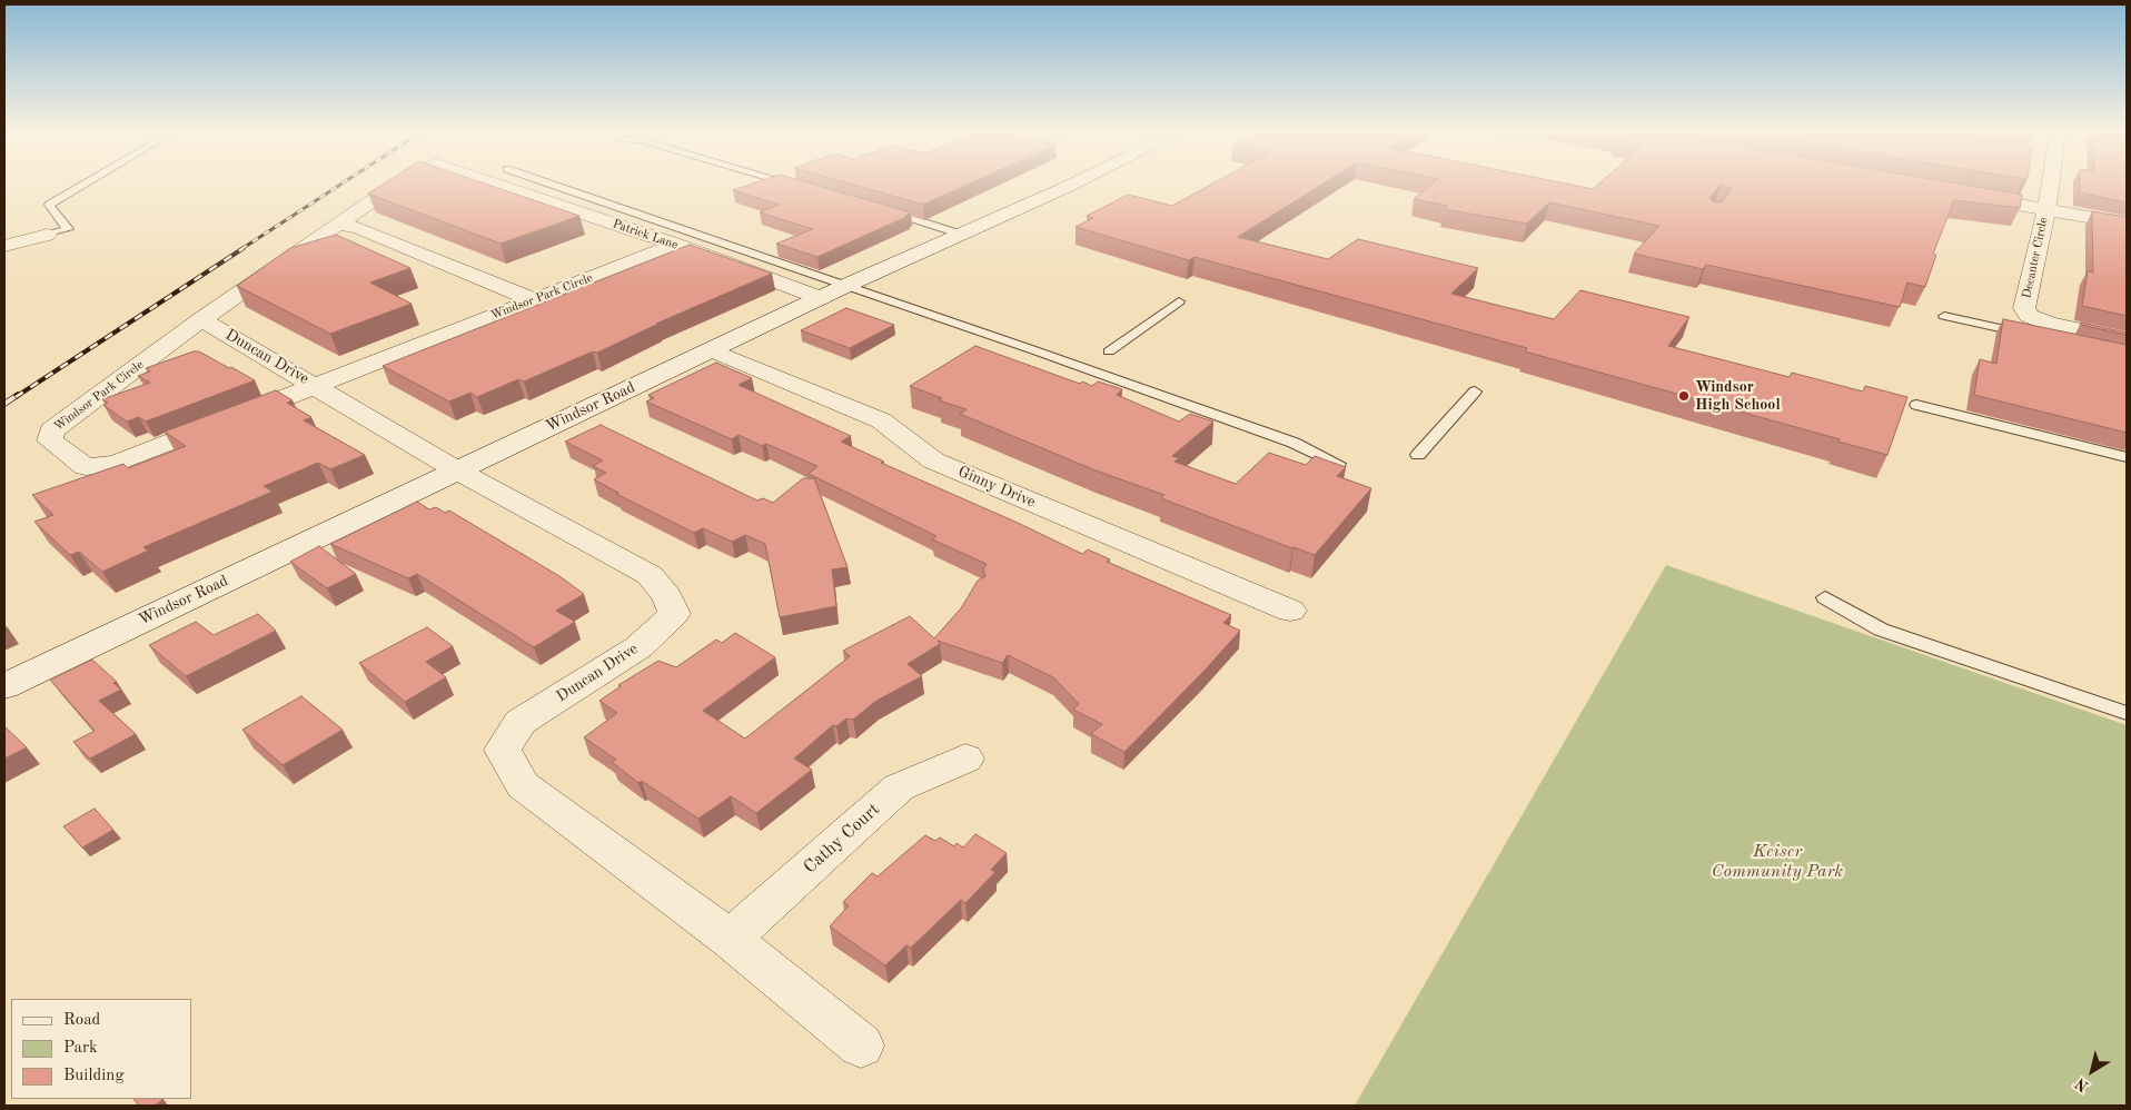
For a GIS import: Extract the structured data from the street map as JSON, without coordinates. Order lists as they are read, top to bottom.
{
  "streets": {
    "street": [
      "Patrick Lane",
      "Decanter Circle",
      "Windsor Park Circle",
      "Duncan Drive",
      "Windsor Road",
      "Ginny Drive",
      "Cathy Court"
    ]
  },
  "crossings": [
    ["Patrick Lane", "Windsor Park Circle"],
    ["Patrick Lane", "Windsor Road"],
    ["Windsor Park Circle", "Duncan Drive"],
    ["Duncan Drive", "Windsor Road"],
    ["Duncan Drive", "Cathy Court"],
    ["Windsor Road", "Ginny Drive"]
  ],
  "parks": ["Keiser Community Park"],
  "places": ["Windsor High School"],
  "legend": ["Road", "Park", "Building"],
  "north": "bottom left"
}
